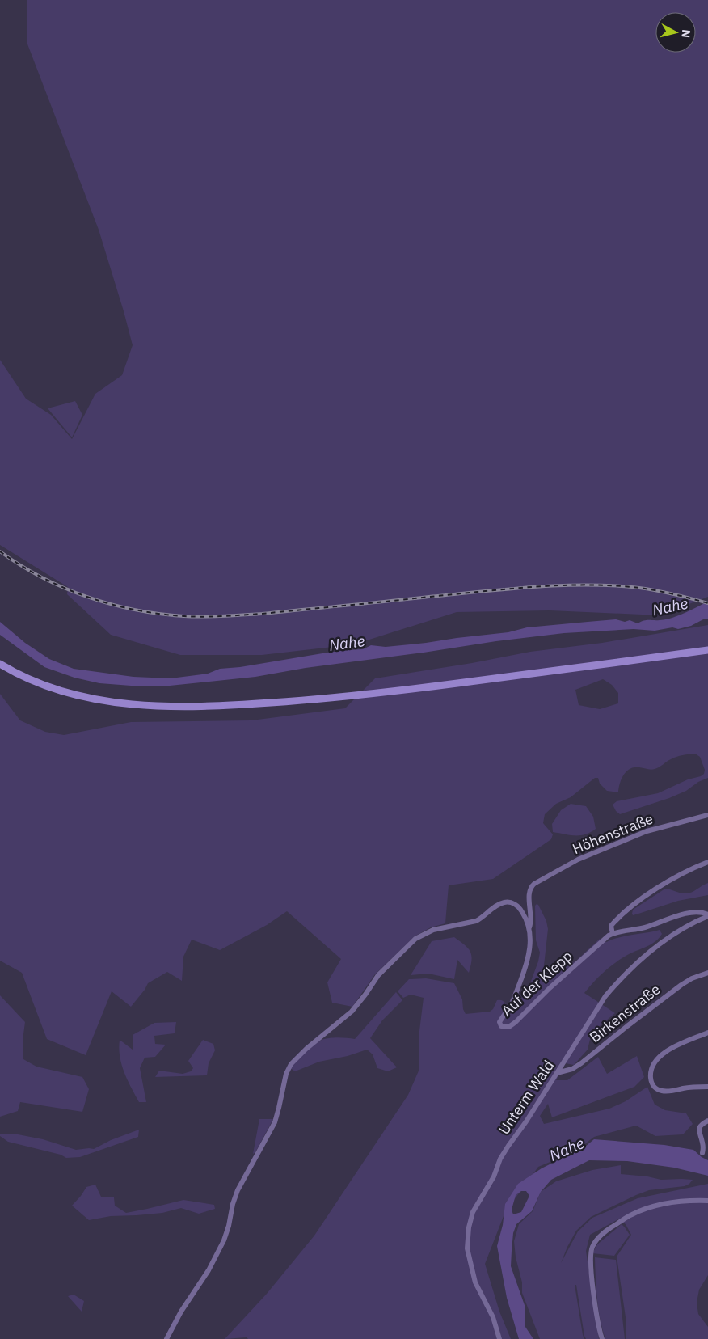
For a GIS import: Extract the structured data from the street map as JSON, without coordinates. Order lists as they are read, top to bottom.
{
  "streets": {
    "street": [
      "Höhenstraße",
      "Auf der Klepp",
      "Birkenstraße",
      "Unterm Wald"
    ]
  },
  "crossings": [
    ["Höhenstraße", "Auf der Klepp"],
    ["Birkenstraße", "Unterm Wald"]
  ],
  "water": ["Nahe"],
  "north": "right"
}
